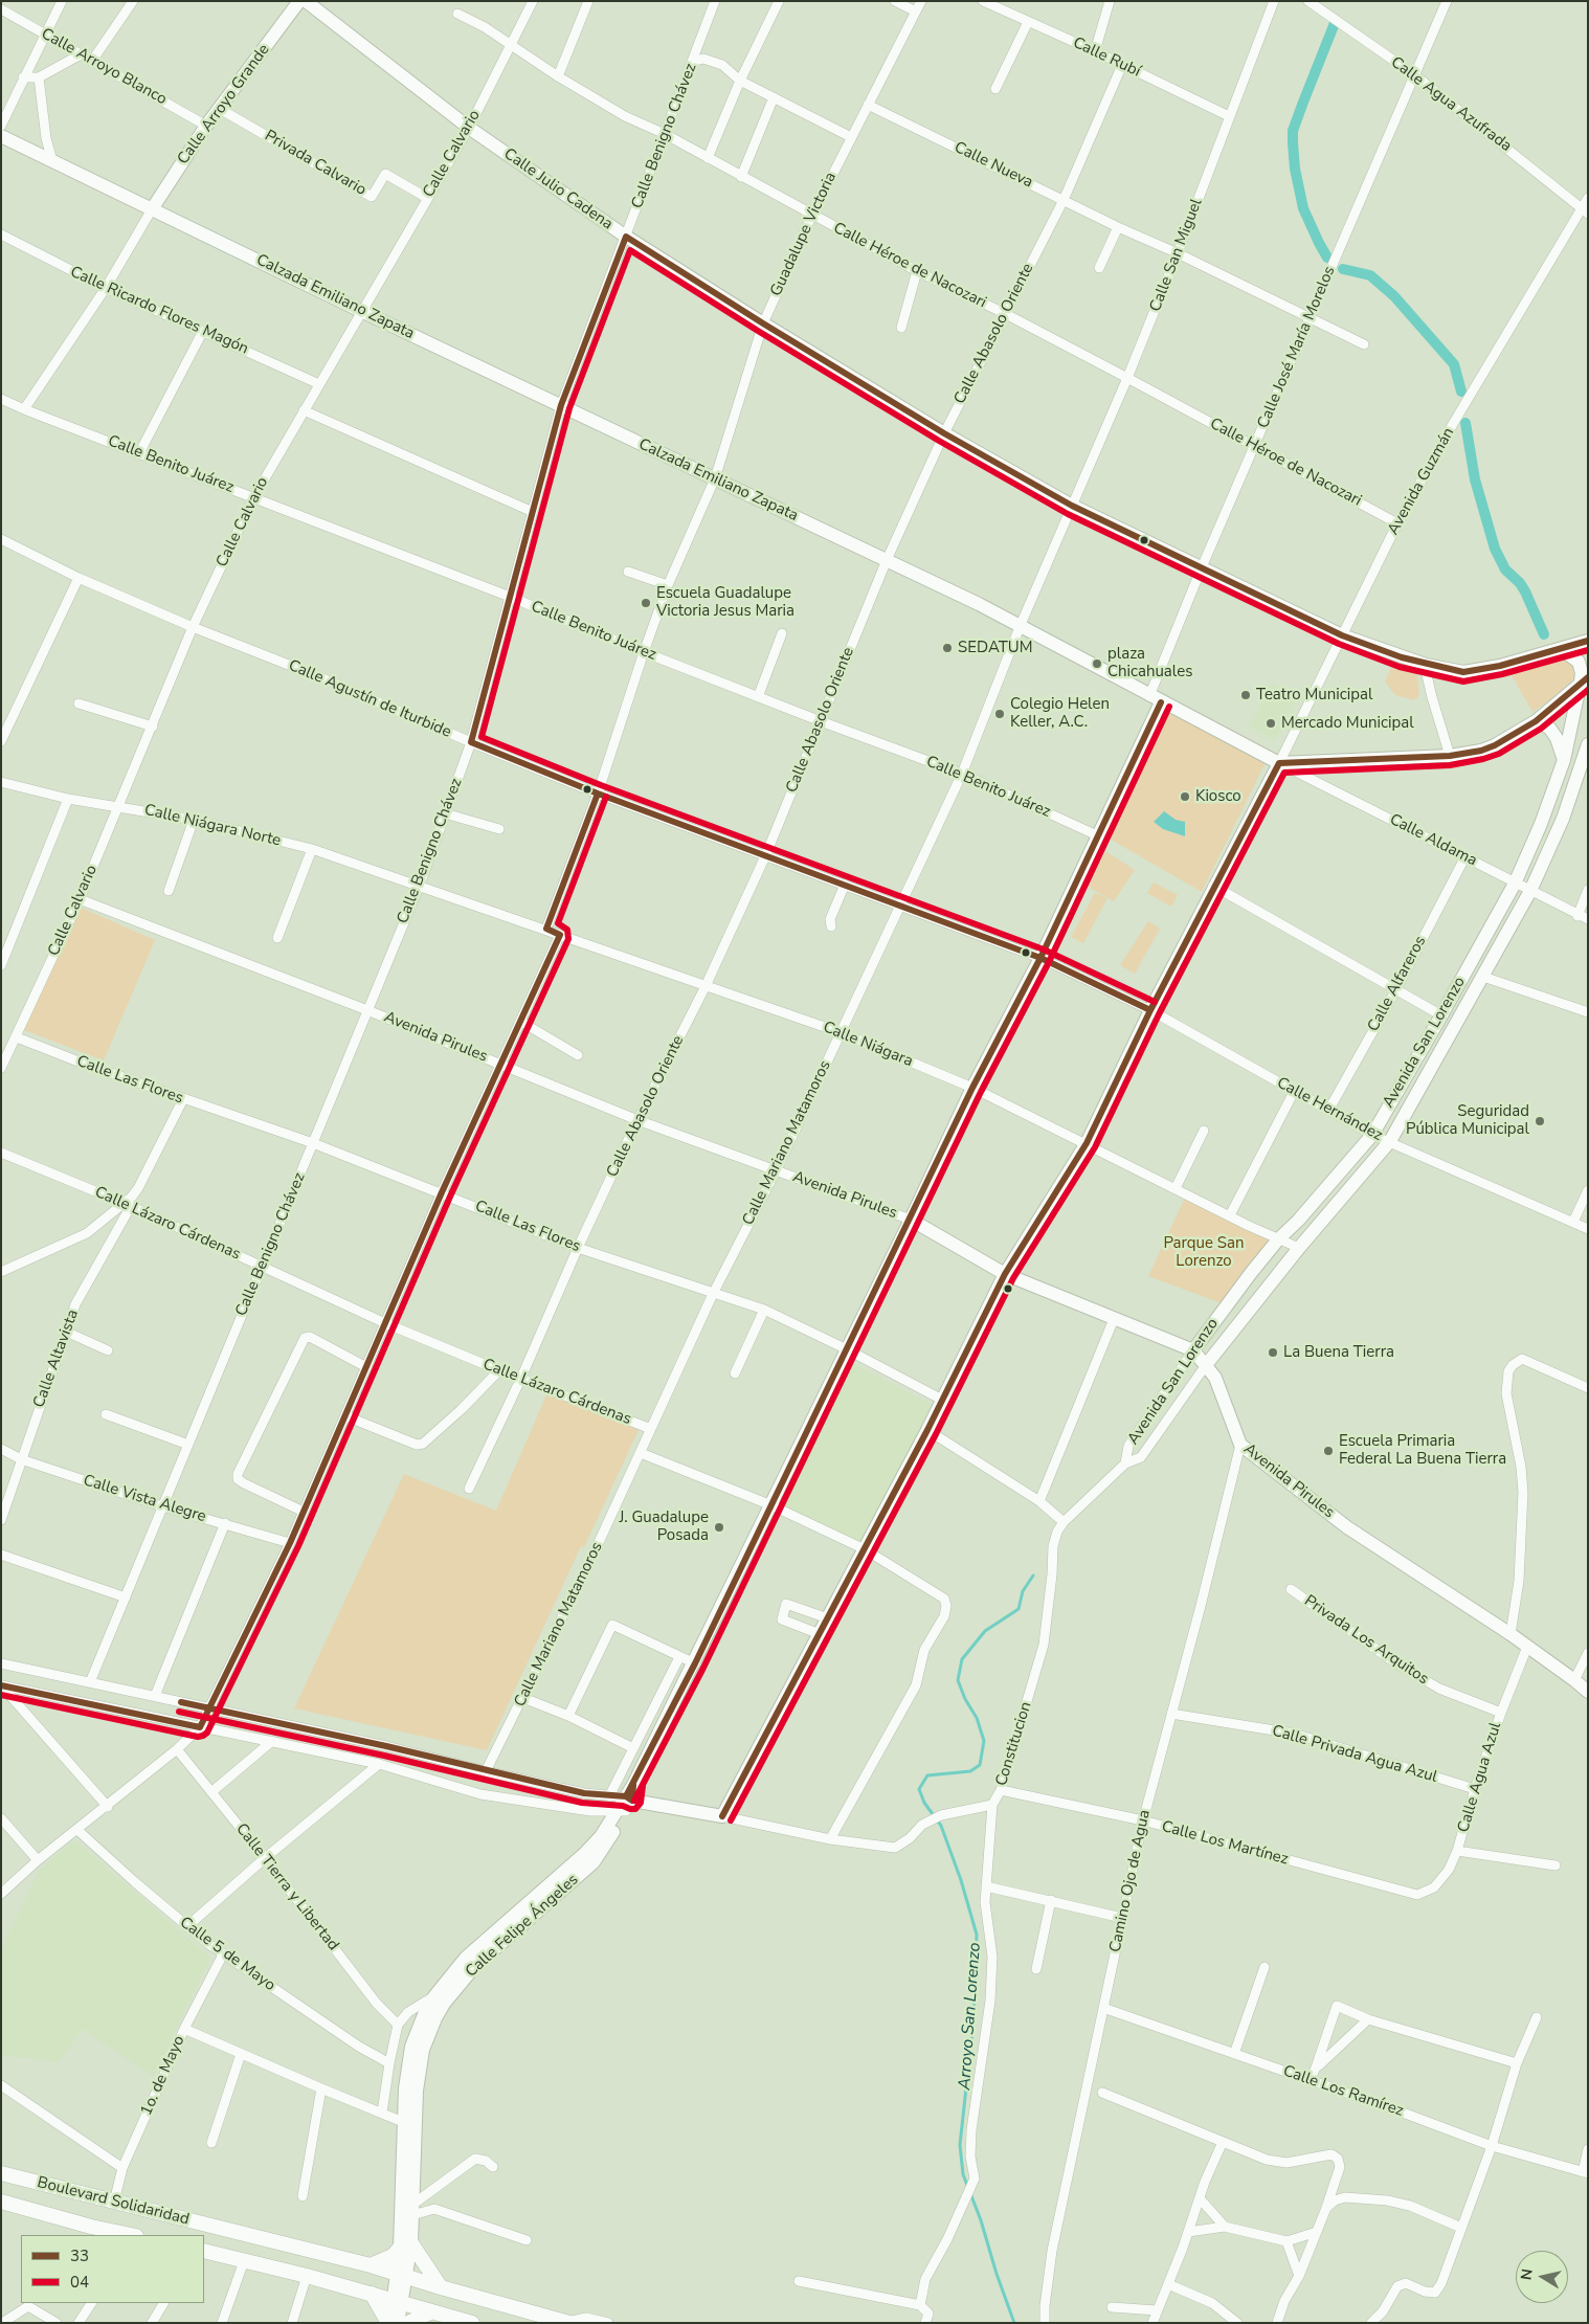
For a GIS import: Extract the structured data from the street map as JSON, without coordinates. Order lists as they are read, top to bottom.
{
  "streets": {
    "main road": ["Boulevard Solidaridad"],
    "street": [
      "Calle Rubí",
      "Calle Arroyo Blanco",
      "Calle Arroyo Grande",
      "Calle Agua Azufrada",
      "Calle Benigno Chávez",
      "Calle Calvario",
      "Privada Calvario",
      "Calle Nueva",
      "Calle Julio Cadena",
      "Guadalupe Victoria",
      "Calle San Miguel",
      "Calle Héroe de Nacozari",
      "Calzada Emiliano Zapata",
      "Calle Ricardo Flores Magón",
      "Calle Abasolo Oriente",
      "Calle José María Morelos",
      "Calle Benito Juárez",
      "Avenida Guzmán",
      "Calle Agustín de Iturbide",
      "Calle Niágara Norte",
      "Calle Aldama",
      "Calle Alfareros",
      "Avenida Pirules",
      "Avenida San Lorenzo",
      "Calle Niágara",
      "Calle Las Flores",
      "Calle Hernández",
      "Calle Mariano Matamoros",
      "Calle Lázaro Cárdenas",
      "Calle Altavista",
      "Calle Vista Alegre",
      "Privada Los Arquitos",
      "Constitucion",
      "Calle Privada Agua Azul",
      "Calle Agua Azul",
      "Calle Los Martínez",
      "Camino Ojo de Agua",
      "Calle Tierra y Libertad",
      "Calle Felipe Ángeles",
      "Calle 5 de Mayo",
      "1o. de Mayo",
      "Calle Los Ramírez"
    ]
  },
  "crossings": [
    ["Calle Rubí", "Calle San Miguel"],
    ["Calle Rubí", "Calle Abasolo Oriente"],
    ["Calle Arroyo Blanco", "Calle Arroyo Grande"],
    ["Calle Arroyo Grande", "Privada Calvario"],
    ["Calle Arroyo Grande", "Calzada Emiliano Zapata"],
    ["Calle Agua Azufrada", "Calle José María Morelos"],
    ["Calle Agua Azufrada", "Avenida Guzmán"],
    ["Calle Benigno Chávez", "Calle Julio Cadena"],
    ["Calle Benigno Chávez", "Calle Héroe de Nacozari"],
    ["Calle Benigno Chávez", "Calzada Emiliano Zapata"],
    ["Calle Benigno Chávez", "Calle Benito Juárez"],
    ["Calle Benigno Chávez", "Calle Agustín de Iturbide"],
    ["Calle Benigno Chávez", "Calle Niágara Norte"],
    ["Calle Benigno Chávez", "Avenida Pirules"],
    ["Calle Benigno Chávez", "Calle Niágara"],
    ["Calle Benigno Chávez", "Calle Las Flores"],
    ["Calle Benigno Chávez", "Calle Lázaro Cárdenas"],
    ["Calle Benigno Chávez", "Calle Vista Alegre"],
    ["Calle Calvario", "Privada Calvario"],
    ["Calle Calvario", "Calle Julio Cadena"],
    ["Calle Calvario", "Calle Héroe de Nacozari"],
    ["Calle Calvario", "Calzada Emiliano Zapata"],
    ["Calle Calvario", "Calle Ricardo Flores Magón"],
    ["Calle Calvario", "Calle Benito Juárez"],
    ["Calle Calvario", "Calle Agustín de Iturbide"],
    ["Calle Calvario", "Calle Niágara Norte"],
    ["Calle Calvario", "Avenida Pirules"],
    ["Calle Calvario", "Calle Las Flores"],
    ["Calle Nueva", "Guadalupe Victoria"],
    ["Calle Nueva", "Calle San Miguel"],
    ["Calle Nueva", "Calle Abasolo Oriente"],
    ["Calle Nueva", "Calle José María Morelos"],
    ["Calle Julio Cadena", "Guadalupe Victoria"],
    ["Calle Julio Cadena", "Calle San Miguel"],
    ["Calle Julio Cadena", "Calle Abasolo Oriente"],
    ["Calle Julio Cadena", "Calle José María Morelos"],
    ["Calle Julio Cadena", "Avenida Guzmán"],
    ["Calle Julio Cadena", "Calle Mariano Matamoros"],
    ["Guadalupe Victoria", "Calle Héroe de Nacozari"],
    ["Guadalupe Victoria", "Calzada Emiliano Zapata"],
    ["Guadalupe Victoria", "Calle Benito Juárez"],
    ["Guadalupe Victoria", "Calle Agustín de Iturbide"],
    ["Guadalupe Victoria", "Calle Niágara"],
    ["Calle San Miguel", "Calle Héroe de Nacozari"],
    ["Calle San Miguel", "Calle Mariano Matamoros"],
    ["Calle Héroe de Nacozari", "Calle Abasolo Oriente"],
    ["Calle Héroe de Nacozari", "Calle José María Morelos"],
    ["Calle Héroe de Nacozari", "Avenida Guzmán"],
    ["Calzada Emiliano Zapata", "Calle Abasolo Oriente"],
    ["Calzada Emiliano Zapata", "Calle José María Morelos"],
    ["Calzada Emiliano Zapata", "Avenida Guzmán"],
    ["Calzada Emiliano Zapata", "Calle Aldama"],
    ["Calzada Emiliano Zapata", "Calle Mariano Matamoros"],
    ["Calle Abasolo Oriente", "Calle Benito Juárez"],
    ["Calle Abasolo Oriente", "Calle Agustín de Iturbide"],
    ["Calle Abasolo Oriente", "Avenida Pirules"],
    ["Calle Abasolo Oriente", "Calle Niágara"],
    ["Calle Abasolo Oriente", "Calle Las Flores"],
    ["Calle Abasolo Oriente", "Calle Lázaro Cárdenas"],
    ["Calle Benito Juárez", "Calle Mariano Matamoros"],
    ["Avenida Guzmán", "Calle Aldama"],
    ["Calle Agustín de Iturbide", "Calle Hernández"],
    ["Calle Agustín de Iturbide", "Calle Mariano Matamoros"],
    ["Calle Niágara Norte", "Calle Niágara"],
    ["Calle Aldama", "Calle Alfareros"],
    ["Calle Aldama", "Avenida San Lorenzo"],
    ["Calle Alfareros", "Calle Hernández"],
    ["Avenida Pirules", "Avenida San Lorenzo"],
    ["Avenida Pirules", "Calle Mariano Matamoros"],
    ["Avenida Pirules", "Calle Agua Azul"],
    ["Avenida Pirules", "Camino Ojo de Agua"],
    ["Avenida San Lorenzo", "Calle Niágara"],
    ["Avenida San Lorenzo", "Calle Hernández"],
    ["Avenida San Lorenzo", "Constitucion"],
    ["Calle Niágara", "Calle Mariano Matamoros"],
    ["Calle Las Flores", "Calle Mariano Matamoros"],
    ["Calle Mariano Matamoros", "Calle Lázaro Cárdenas"],
    ["Calle Lázaro Cárdenas", "Calle Altavista"],
    ["Calle Altavista", "Calle Vista Alegre"],
    ["Privada Los Arquitos", "Calle Agua Azul"],
    ["Constitucion", "Calle Los Martínez"],
    ["Constitucion", "Calle Felipe Ángeles"],
    ["Calle Privada Agua Azul", "Calle Agua Azul"],
    ["Calle Privada Agua Azul", "Camino Ojo de Agua"],
    ["Calle Agua Azul", "Calle Los Martínez"],
    ["Calle Los Martínez", "Camino Ojo de Agua"],
    ["Camino Ojo de Agua", "Calle Los Ramírez"],
    ["Calle Felipe Ángeles", "Boulevard Solidaridad"],
    ["Calle 5 de Mayo", "1o. de Mayo"],
    ["1o. de Mayo", "Boulevard Solidaridad"]
  ],
  "water": ["Arroyo San Lorenzo"],
  "parks": ["Parque San Lorenzo"],
  "places": [
    "Escuela Guadalupe Victoria Jesus Maria",
    "SEDATUM",
    "plaza Chicahuales",
    "Teatro Municipal",
    "Colegio Helen Keller, A.C.",
    "Mercado Municipal",
    "Kiosco",
    "Seguridad Pública Municipal",
    "La Buena Tierra",
    "Escuela Primaria Federal La Buena Tierra",
    "J. Guadalupe Posada"
  ],
  "lines": ["transit line 33", "transit line 04"],
  "legend": ["33", "04"],
  "north": "left"
}
